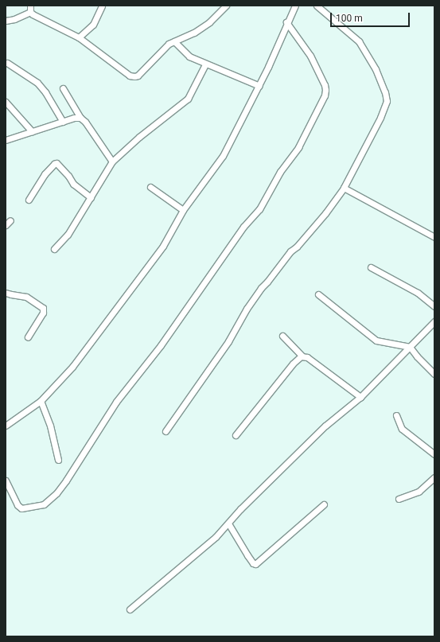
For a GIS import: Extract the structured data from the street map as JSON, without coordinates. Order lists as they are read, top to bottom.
{
  "scale_bar": "100 m"
}
